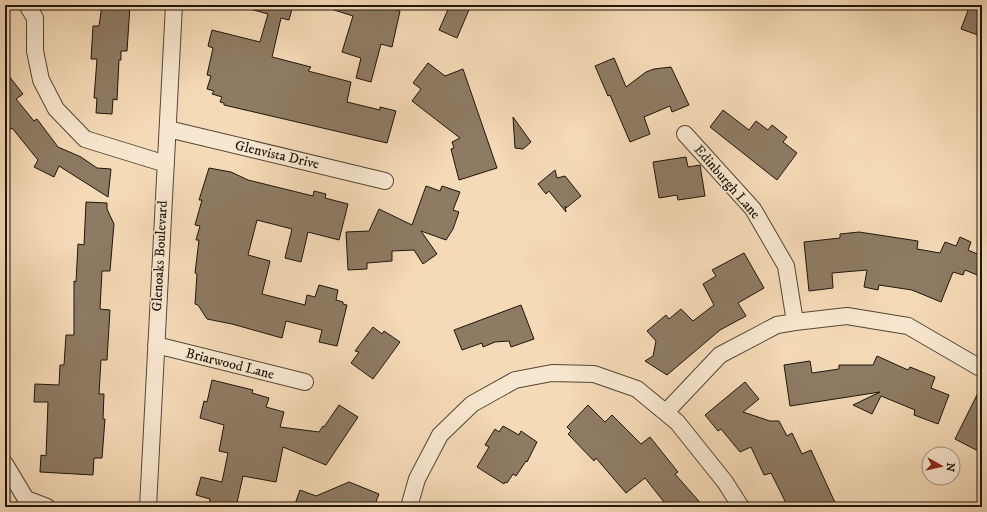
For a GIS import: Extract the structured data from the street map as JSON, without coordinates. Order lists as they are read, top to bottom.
{
  "streets": {
    "street": [
      "Glenvista Drive",
      "Edinburgh Lane",
      "Glenoaks Boulevard",
      "Briarwood Lane"
    ]
  },
  "crossings": [
    ["Glenvista Drive", "Glenoaks Boulevard"],
    ["Glenoaks Boulevard", "Briarwood Lane"]
  ],
  "north": "right"
}
